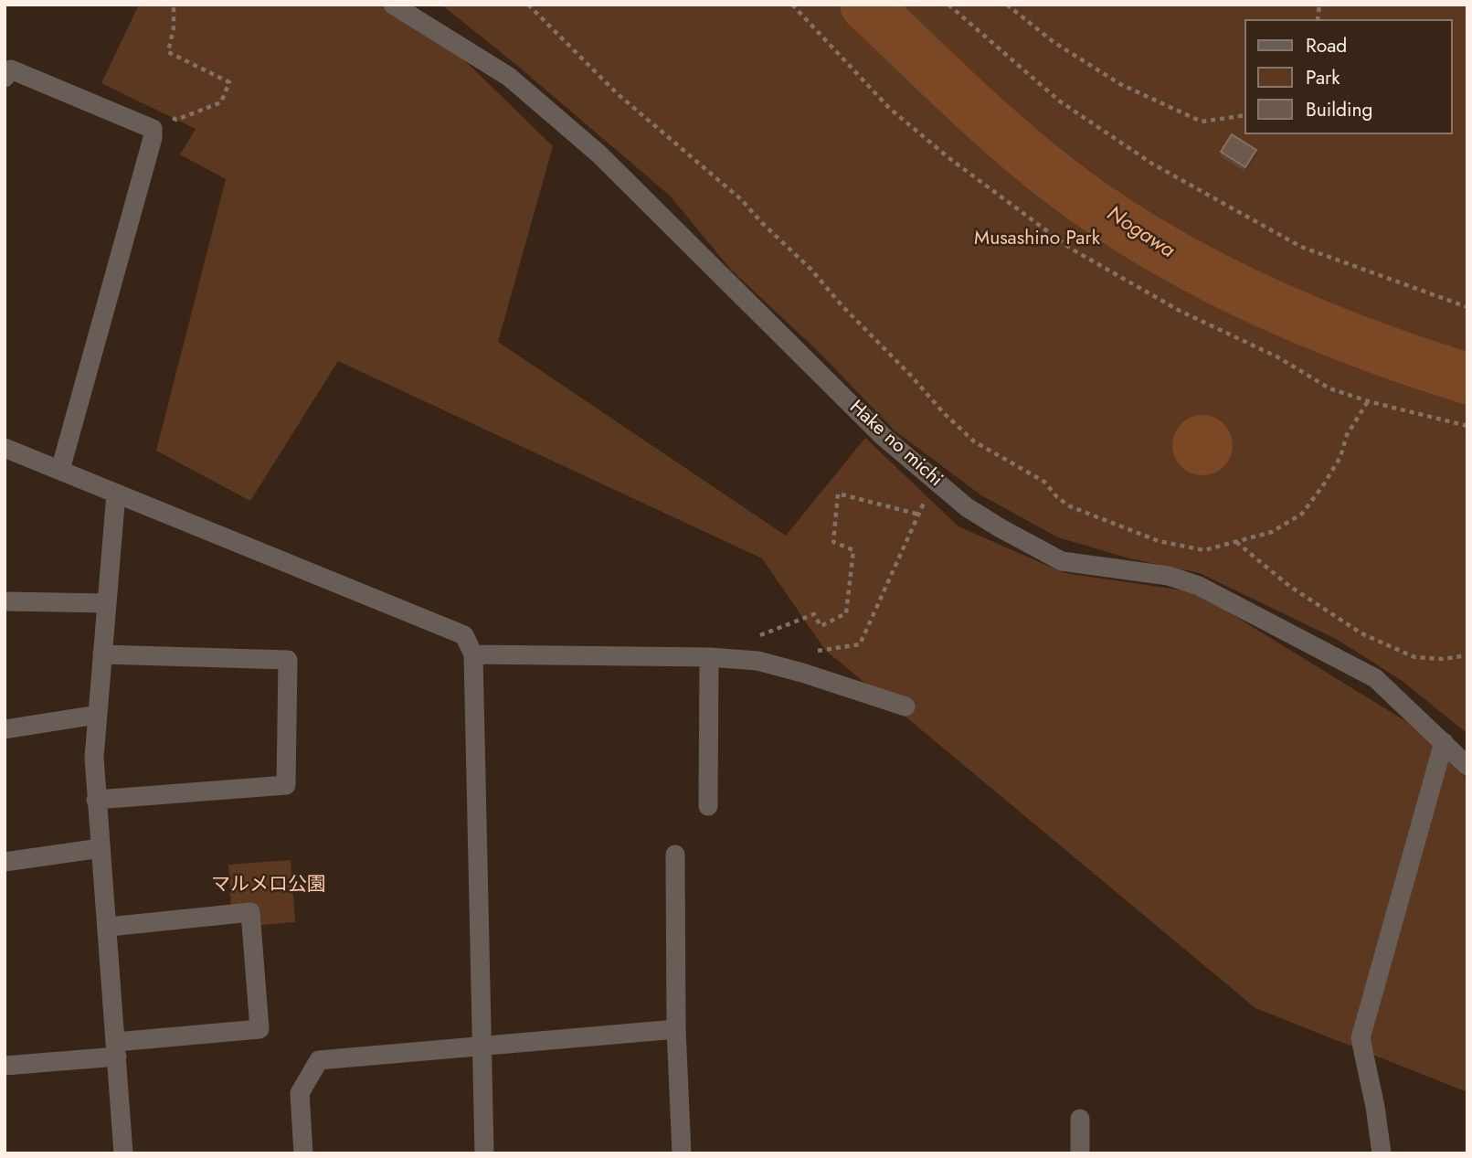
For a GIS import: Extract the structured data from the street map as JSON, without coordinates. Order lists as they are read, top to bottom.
{
  "streets": {
    "street": ["Hake no michi"]
  },
  "water": ["Nogawa"],
  "parks": ["Musashino Park", "マルメロ公園"],
  "legend": ["Road", "Park", "Building"]
}
